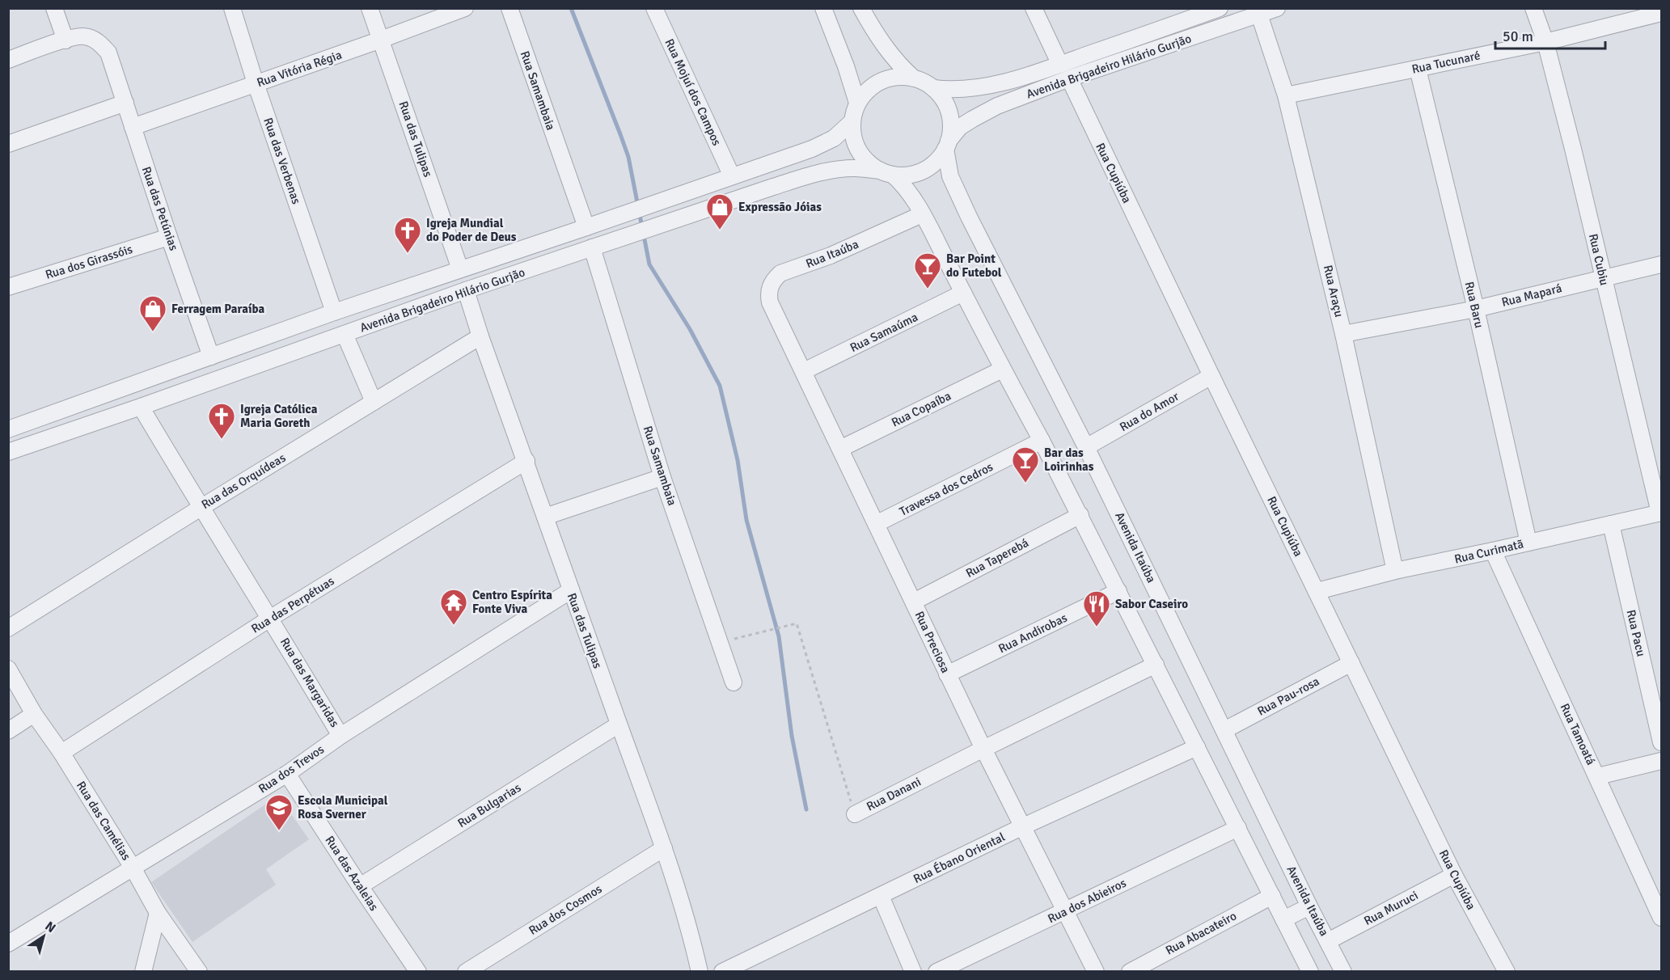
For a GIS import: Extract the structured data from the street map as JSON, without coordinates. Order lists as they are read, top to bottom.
{
  "streets": {
    "street": [
      "Rua Tucunaré",
      "Avenida Brigadeiro Hilário Gurjão",
      "Rua Vitória Régia",
      "Rua Samambaia",
      "Rua Mojuí dos Campos",
      "Rua das Tulipas",
      "Rua das Verbenas",
      "Rua Cupiúba",
      "Rua das Petúnias",
      "Rua Itaúba",
      "Rua Cubiu",
      "Rua dos Girassóis",
      "Rua Araçu",
      "Rua Mapará",
      "Rua Baru",
      "Rua Samaúma",
      "Rua Copaíba",
      "Rua do Amor",
      "Rua das Orquídeas",
      "Travessa dos Cedros",
      "Avenida Itaúba",
      "Rua Curimatã",
      "Rua Taperebá",
      "Rua das Perpétuas",
      "Rua Andirobas",
      "Rua Pacu",
      "Rua Preciosa",
      "Rua das Margaridas",
      "Rua Pau-rosa",
      "Rua Tamoatá",
      "Rua dos Trevos",
      "Rua Danani",
      "Rua Bulgarias",
      "Rua das Camélias",
      "Rua Ébano Oriental",
      "Rua das Azaleias",
      "Rua dos Abieiros",
      "Rua Muruci",
      "Rua dos Cosmos",
      "Rua Abacateiro"
    ]
  },
  "crossings": [
    ["Rua Tucunaré", "Rua Cubiu"],
    ["Rua Tucunaré", "Rua Araçu"],
    ["Rua Tucunaré", "Rua Baru"],
    ["Avenida Brigadeiro Hilário Gurjão", "Rua Samambaia"],
    ["Avenida Brigadeiro Hilário Gurjão", "Rua Mojuí dos Campos"],
    ["Avenida Brigadeiro Hilário Gurjão", "Rua das Tulipas"],
    ["Avenida Brigadeiro Hilário Gurjão", "Rua das Verbenas"],
    ["Avenida Brigadeiro Hilário Gurjão", "Rua Cupiúba"],
    ["Avenida Brigadeiro Hilário Gurjão", "Rua das Petúnias"],
    ["Avenida Brigadeiro Hilário Gurjão", "Rua Araçu"],
    ["Avenida Brigadeiro Hilário Gurjão", "Avenida Itaúba"],
    ["Avenida Brigadeiro Hilário Gurjão", "Rua das Margaridas"],
    ["Rua Vitória Régia", "Rua das Tulipas"],
    ["Rua Vitória Régia", "Rua das Verbenas"],
    ["Rua Vitória Régia", "Rua das Petúnias"],
    ["Rua Samambaia", "Rua Danani"],
    ["Rua das Tulipas", "Rua das Orquídeas"],
    ["Rua das Tulipas", "Rua das Perpétuas"],
    ["Rua das Tulipas", "Rua dos Trevos"],
    ["Rua das Tulipas", "Rua Bulgarias"],
    ["Rua das Tulipas", "Rua dos Cosmos"],
    ["Rua Cupiúba", "Rua do Amor"],
    ["Rua Cupiúba", "Rua Curimatã"],
    ["Rua Cupiúba", "Rua Pau-rosa"],
    ["Rua Cupiúba", "Rua Muruci"],
    ["Rua das Petúnias", "Rua dos Girassóis"],
    ["Rua Itaúba", "Rua Preciosa"],
    ["Rua Cubiu", "Rua Mapará"],
    ["Rua Cubiu", "Rua Curimatã"],
    ["Rua Araçu", "Rua Mapará"],
    ["Rua Araçu", "Rua Curimatã"],
    ["Rua Mapará", "Rua Baru"],
    ["Rua Baru", "Rua Curimatã"],
    ["Rua Samaúma", "Rua Preciosa"],
    ["Rua Copaíba", "Rua Preciosa"],
    ["Rua do Amor", "Avenida Itaúba"],
    ["Rua das Orquídeas", "Rua das Margaridas"],
    ["Travessa dos Cedros", "Rua Preciosa"],
    ["Avenida Itaúba", "Rua Pau-rosa"],
    ["Avenida Itaúba", "Rua Muruci"],
    ["Rua Curimatã", "Rua Pacu"],
    ["Rua Curimatã", "Rua Tamoatá"],
    ["Rua Taperebá", "Rua Preciosa"],
    ["Rua das Perpétuas", "Rua das Margaridas"],
    ["Rua das Perpétuas", "Rua das Camélias"],
    ["Rua Andirobas", "Rua Preciosa"],
    ["Rua Preciosa", "Rua Danani"],
    ["Rua Preciosa", "Rua Ébano Oriental"],
    ["Rua Preciosa", "Rua dos Abieiros"],
    ["Rua das Margaridas", "Rua dos Trevos"],
    ["Rua dos Trevos", "Rua das Camélias"],
    ["Rua dos Trevos", "Rua das Azaleias"],
    ["Rua Bulgarias", "Rua das Azaleias"]
  ],
  "places": {
    "shop": ["Expressão Jóias", "Ferragem Paraíba"],
    "church": ["Igreja Mundial do Poder de Deus", "Igreja Católica Maria Goreth"],
    "bar": ["Bar Point do Futebol", "Bar das Loirinhas"],
    "temple": ["Centro Espírita Fonte Viva"],
    "restaurant": ["Sabor Caseiro"],
    "school or university": ["Escola Municipal Rosa Sverner"]
  },
  "scale_bar": "50 m",
  "north": "top right"
}
